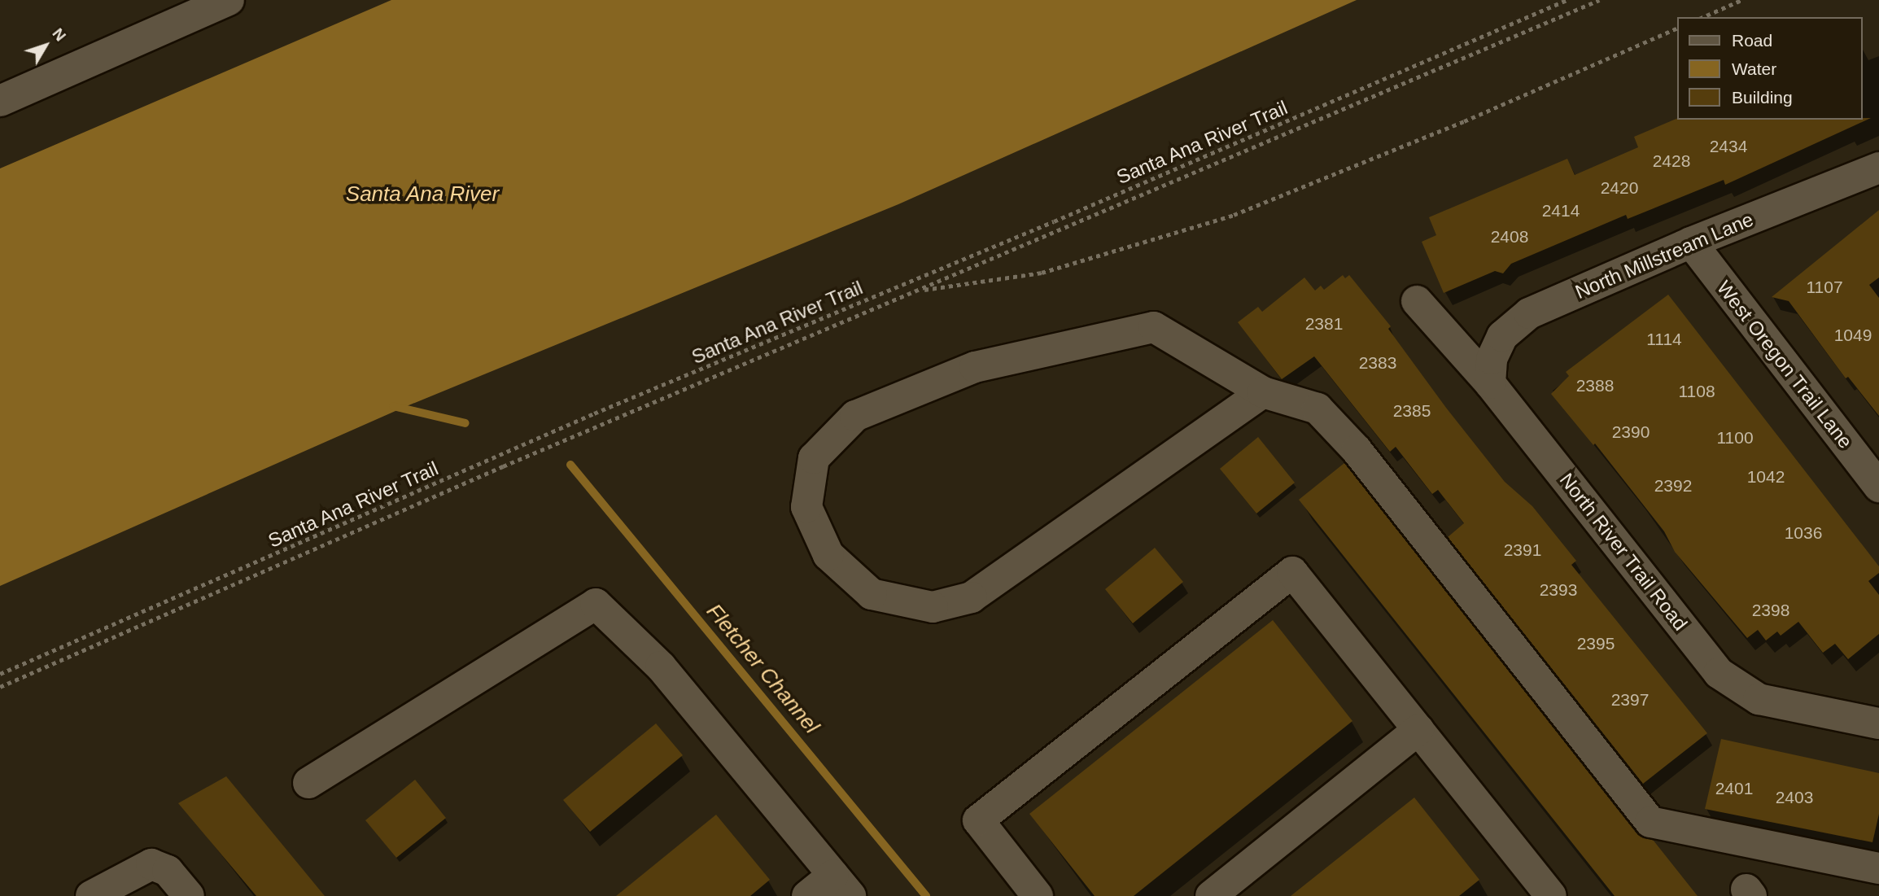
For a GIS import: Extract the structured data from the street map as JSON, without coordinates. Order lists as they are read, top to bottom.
{
  "streets": {
    "street": ["North Millstream Lane", "West Oregon Trail Lane", "North River Trail Road"],
    "path": ["Santa Ana River Trail"]
  },
  "crossings": [
    ["North Millstream Lane", "West Oregon Trail Lane"],
    ["North Millstream Lane", "North River Trail Road"]
  ],
  "water": ["Santa Ana River", "Fletcher Channel"],
  "house_numbers": [
    "2434",
    "2428",
    "2420",
    "2414",
    "2408",
    "1107",
    "2381",
    "1049",
    "1114",
    "2383",
    "2388",
    "1108",
    "2385",
    "2390",
    "1100",
    "1042",
    "2392",
    "1036",
    "2391",
    "2393",
    "2398",
    "2395",
    "2397",
    "2401",
    "2403"
  ],
  "legend": ["Road", "Water", "Building"],
  "north": "top right"
}
